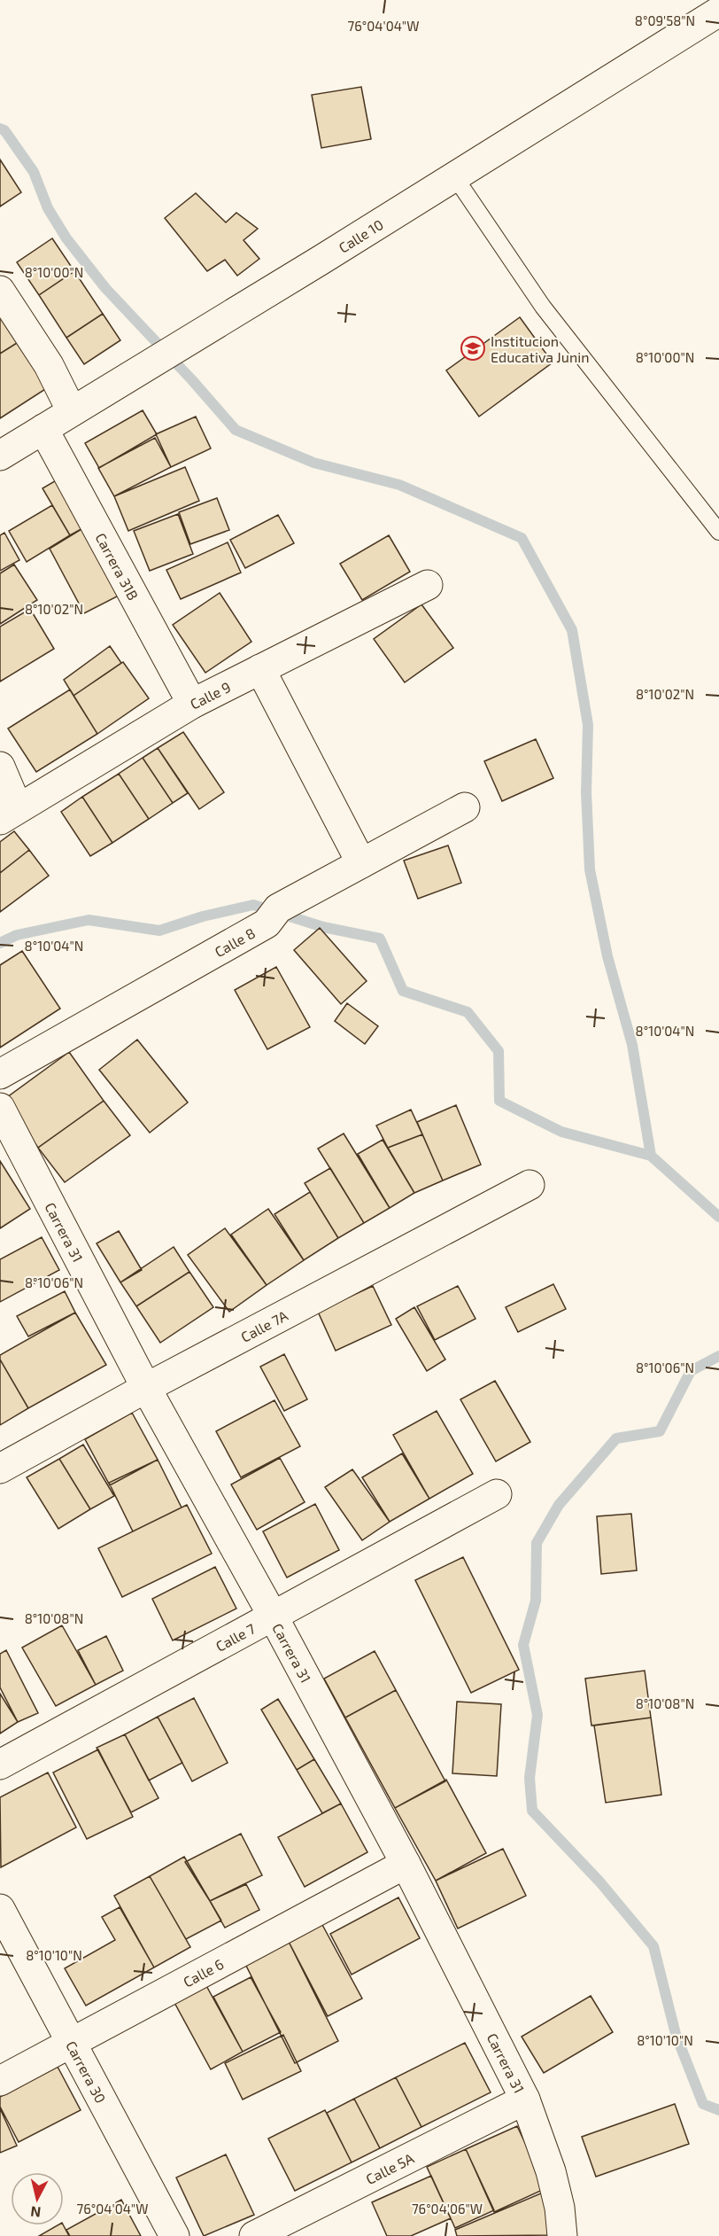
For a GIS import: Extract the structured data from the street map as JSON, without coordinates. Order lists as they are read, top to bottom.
{
  "streets": {
    "street": [
      "Calle 10",
      "Carrera 31B",
      "Calle 9",
      "Calle 8",
      "Carrera 31",
      "Calle 7A",
      "Calle 7",
      "Calle 6",
      "Carrera 30",
      "Calle 5A"
    ]
  },
  "crossings": [
    ["Calle 10", "Carrera 31B"],
    ["Carrera 31B", "Calle 9"],
    ["Carrera 31", "Calle 7A"],
    ["Carrera 31", "Calle 7"],
    ["Carrera 31", "Calle 6"],
    ["Carrera 31", "Calle 5A"],
    ["Calle 6", "Carrera 30"]
  ],
  "places": {
    "school or university": ["Institucion Educativa Junin"]
  },
  "north": "bottom",
  "coordinates": [
    "8°09'58\"N",
    "76°04'04\"W",
    "8°10'00\"N",
    "8°10'02\"N",
    "8°10'04\"N",
    "8°10'06\"N",
    "8°10'08\"N",
    "8°10'10\"N",
    "76°04'06\"W"
  ]
}
